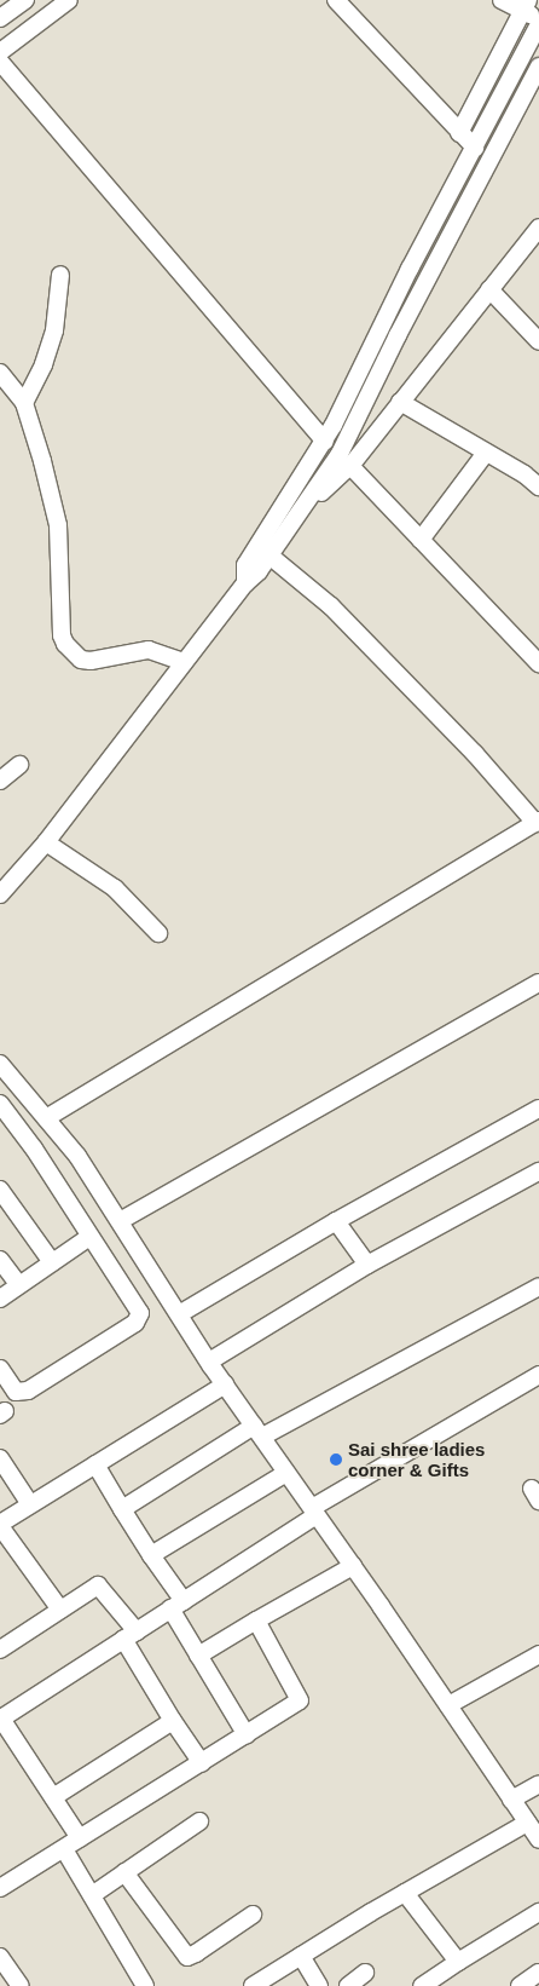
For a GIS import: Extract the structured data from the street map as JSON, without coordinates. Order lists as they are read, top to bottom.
{
  "places": ["Sai shree ladies corner & Gifts"]
}
